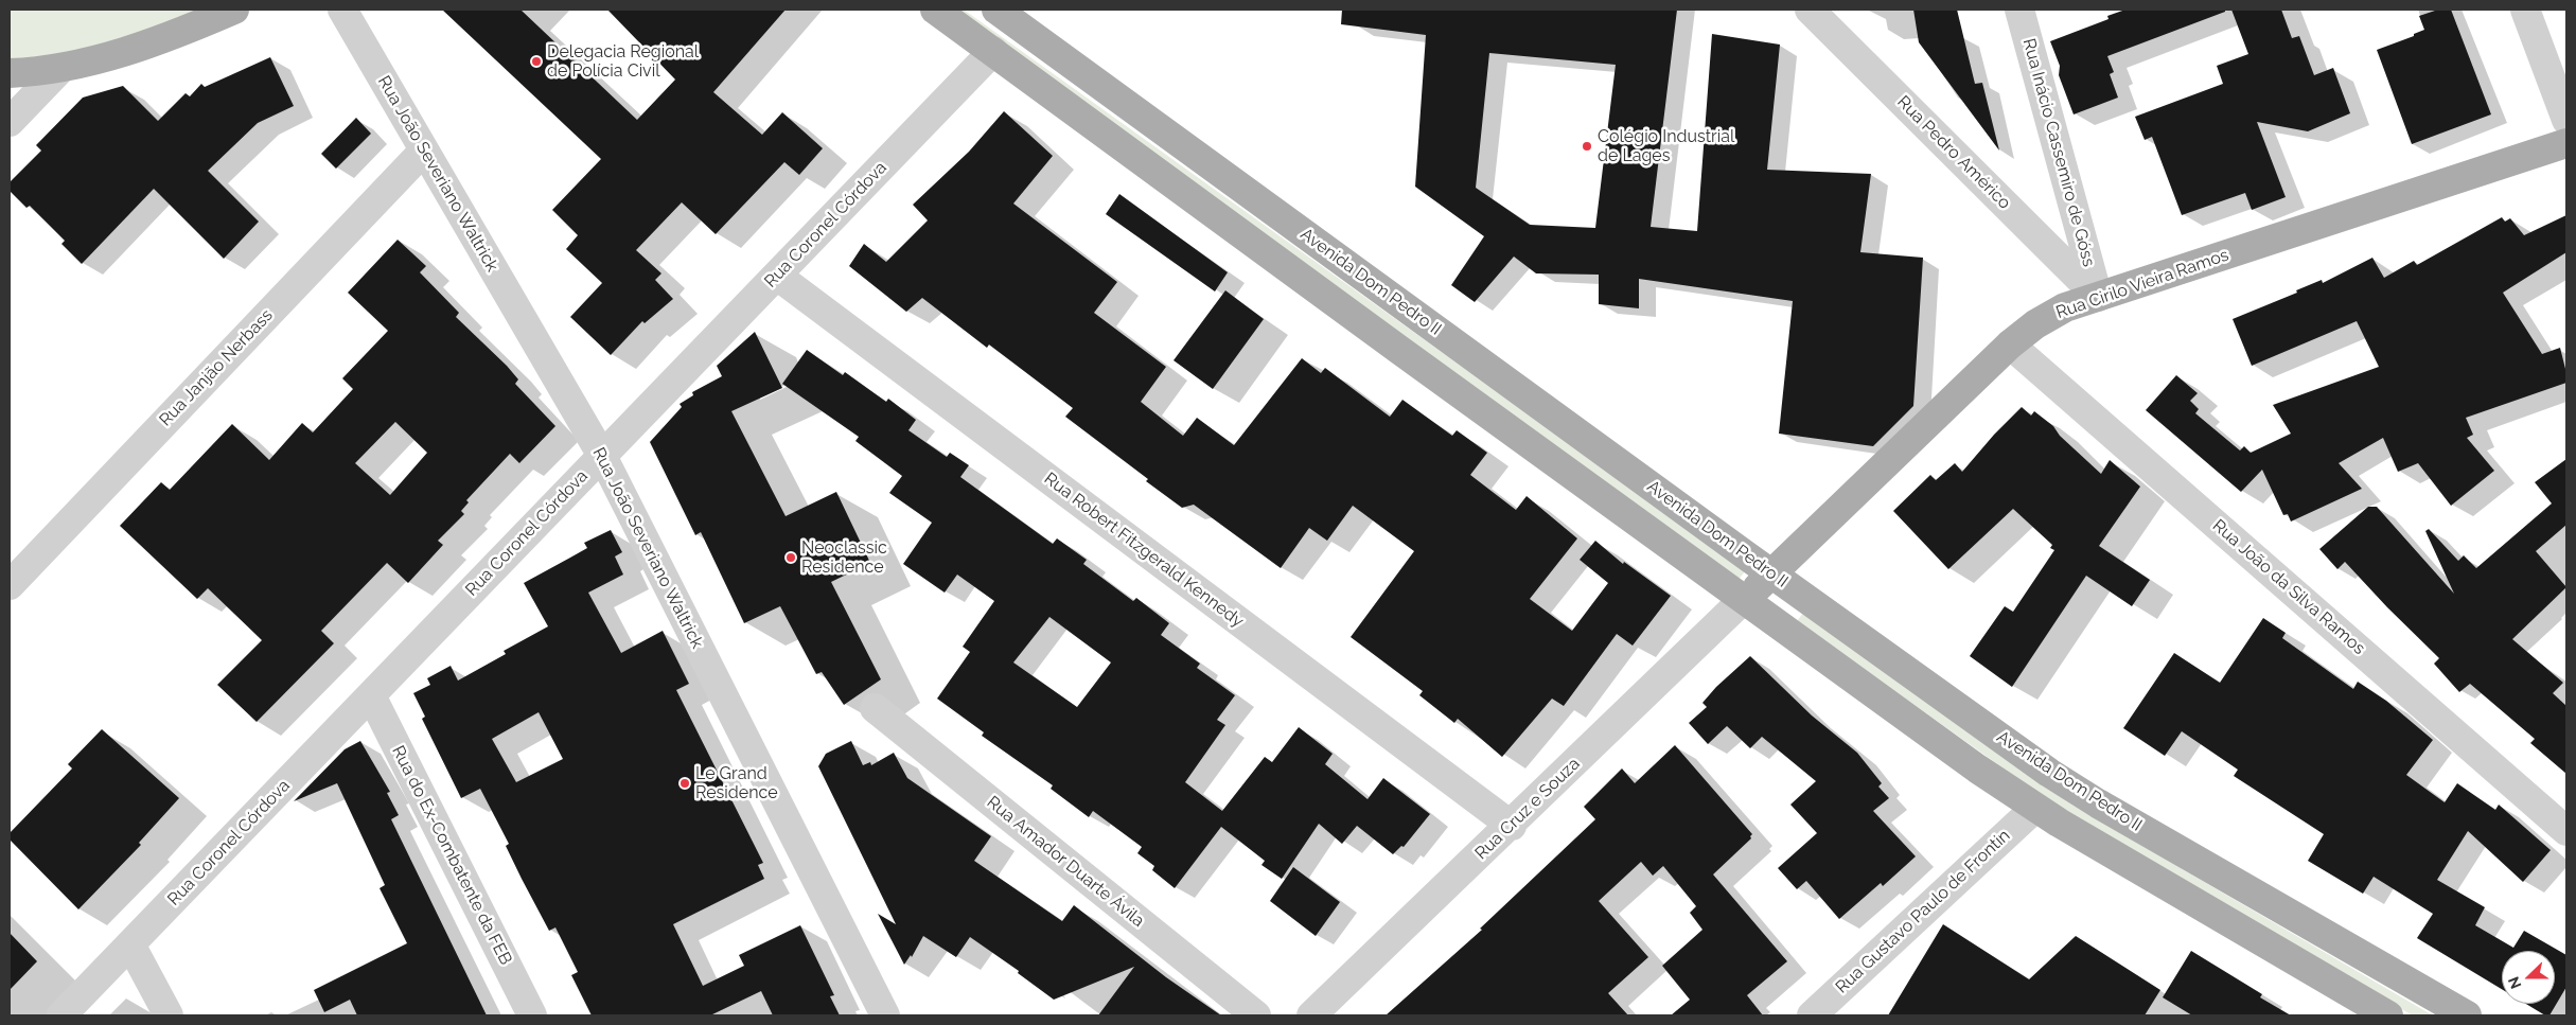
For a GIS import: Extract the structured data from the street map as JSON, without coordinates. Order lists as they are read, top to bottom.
{
  "streets": {
    "main road": ["Avenida Dom Pedro II", "Rua Cirilo Vieira Ramos"],
    "street": [
      "Rua Pedro Américo",
      "Rua Inácio Cassemiro de Góss",
      "Rua João Severiano Waltrick",
      "Rua Coronel Córdova",
      "Rua Janjão Nerbass",
      "Rua Robert Fitzgerald Kennedy",
      "Rua João da Silva Ramos",
      "Rua Cruz e Souza",
      "Rua do Ex-Combatente da FEB",
      "Rua Amador Duarte Ávila",
      "Rua Gustavo Paulo de Frontin"
    ]
  },
  "crossings": [
    ["Rua Pedro Américo", "Rua Inácio Cassemiro de Góss"],
    ["Rua Pedro Américo", "Rua Cirilo Vieira Ramos"],
    ["Rua Inácio Cassemiro de Góss", "Rua Cirilo Vieira Ramos"],
    ["Rua João Severiano Waltrick", "Rua Coronel Córdova"],
    ["Rua João Severiano Waltrick", "Rua Janjão Nerbass"],
    ["Rua Coronel Córdova", "Rua Robert Fitzgerald Kennedy"],
    ["Rua Coronel Córdova", "Rua do Ex-Combatente da FEB"],
    ["Avenida Dom Pedro II", "Rua Cirilo Vieira Ramos"],
    ["Rua Cirilo Vieira Ramos", "Rua João da Silva Ramos"],
    ["Rua Cirilo Vieira Ramos", "Rua Cruz e Souza"],
    ["Rua Robert Fitzgerald Kennedy", "Rua Cruz e Souza"]
  ],
  "places": [
    "Delegacia Regional de Polícia Civil",
    "Colégio Industrial de Lages",
    "Neoclassic Residence",
    "Le Grand Residence"
  ],
  "north": "left"
}
